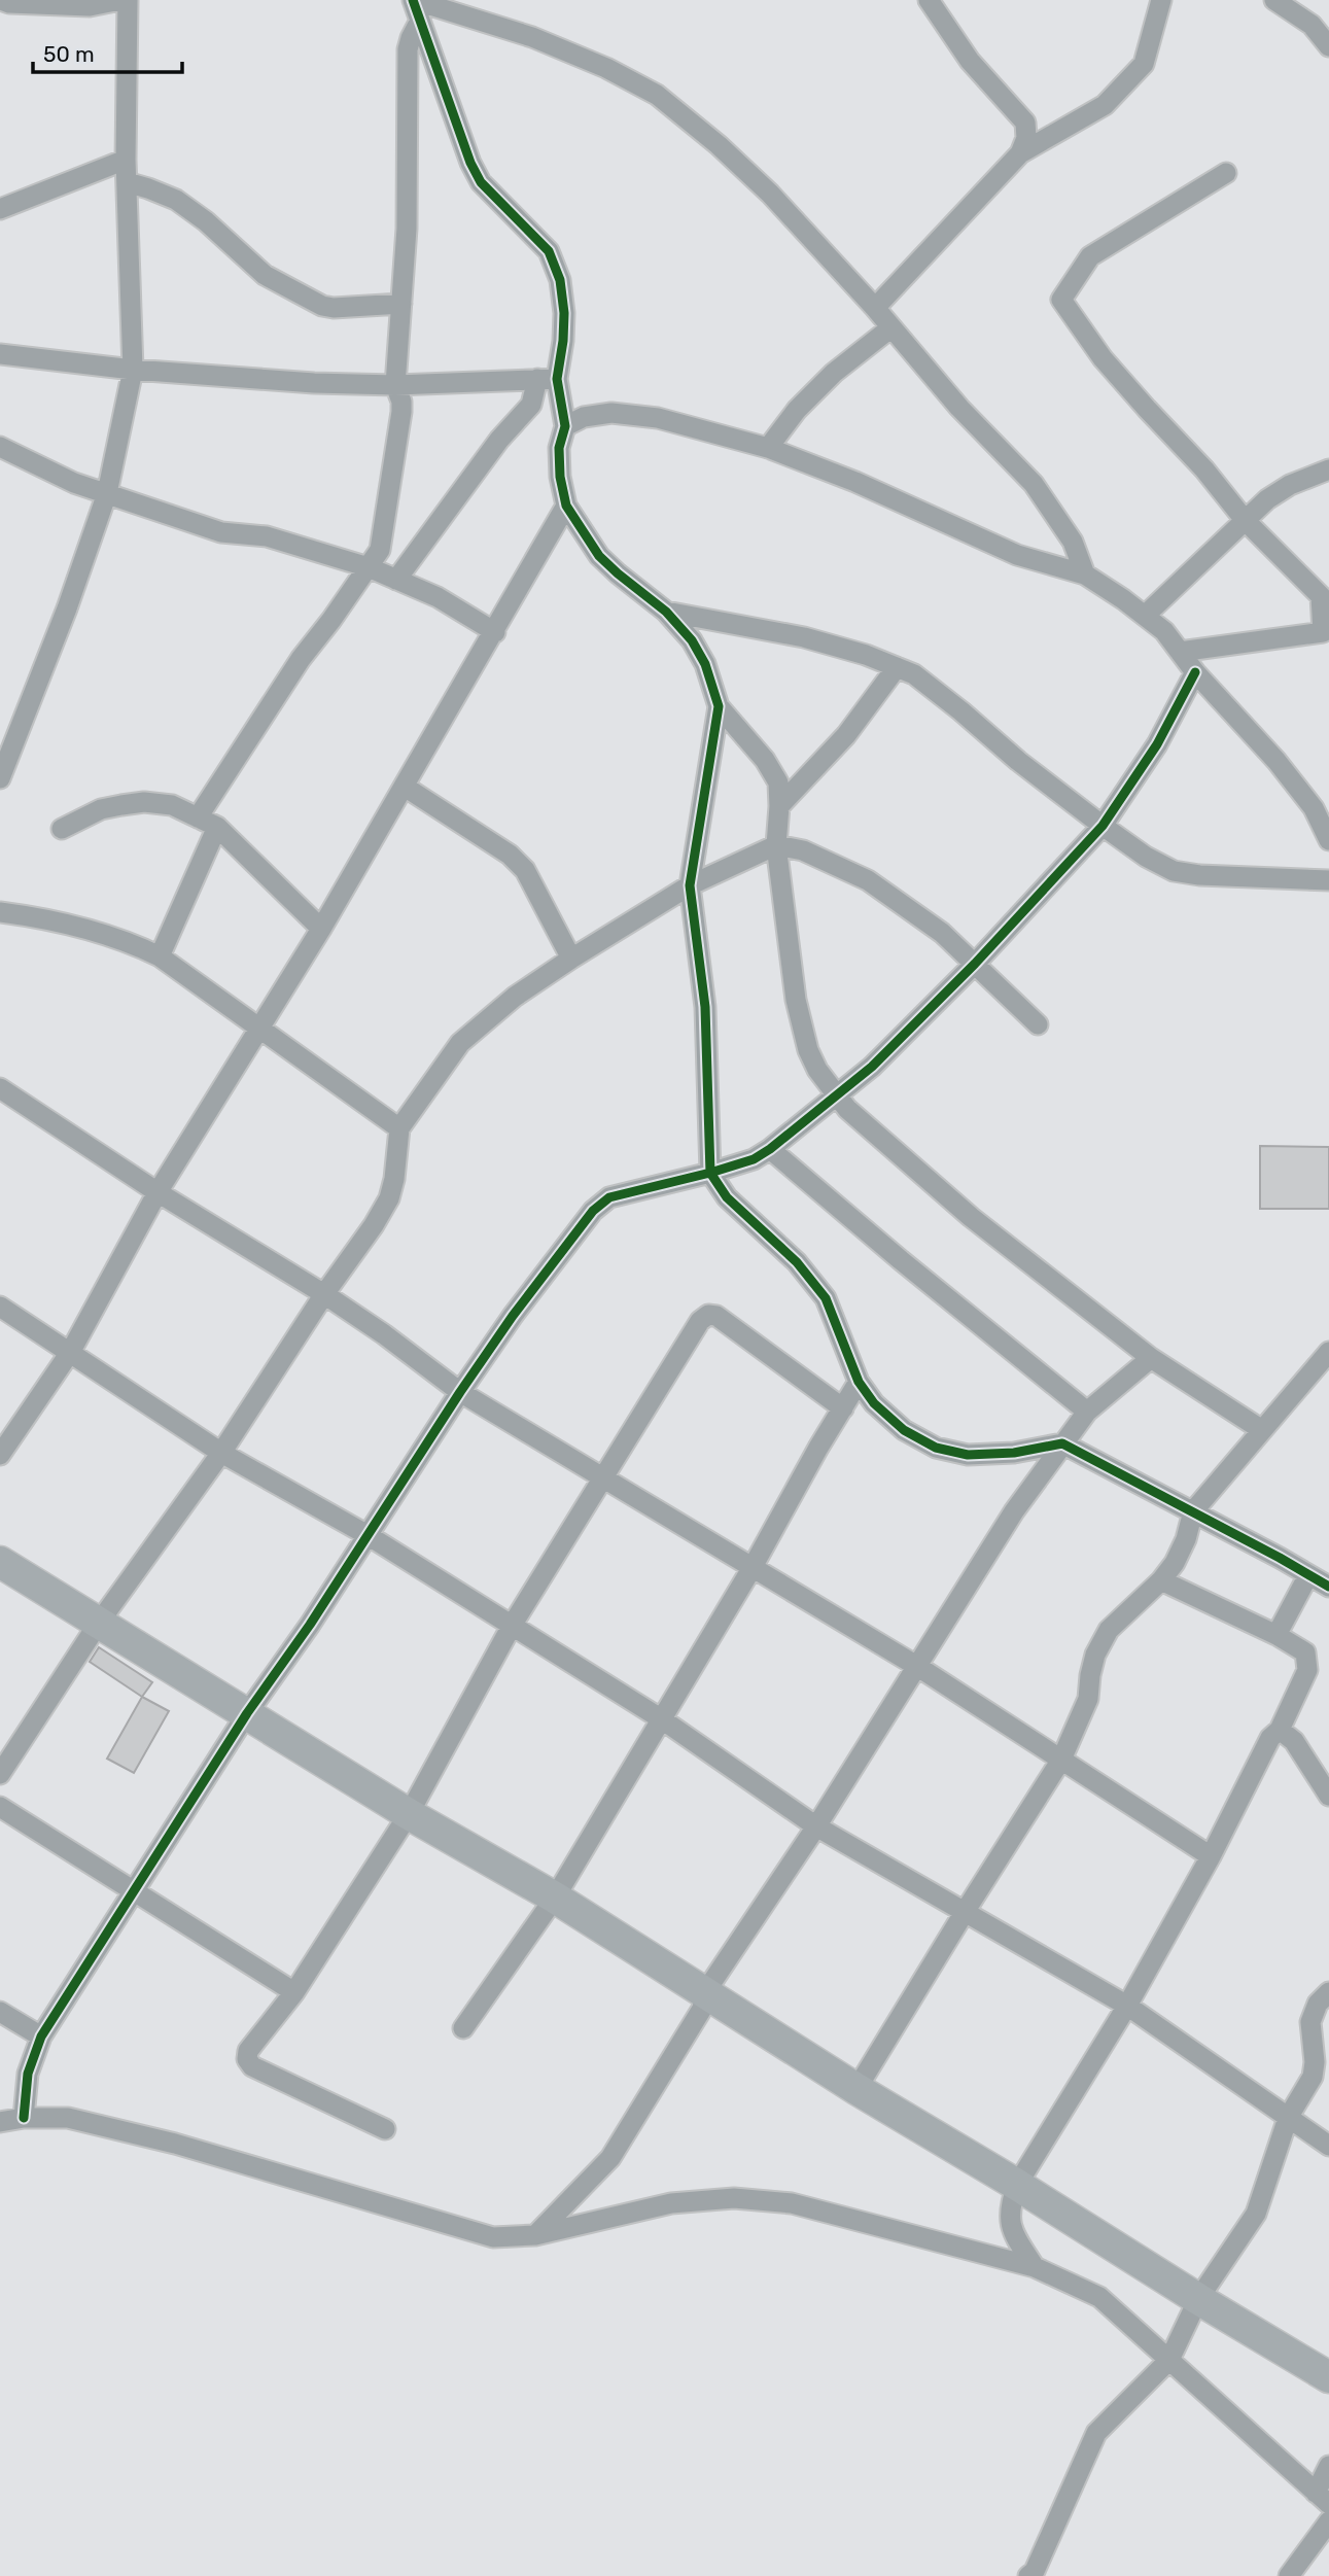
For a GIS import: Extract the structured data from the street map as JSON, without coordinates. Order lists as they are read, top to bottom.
{
  "scale_bar": "50 m"
}
